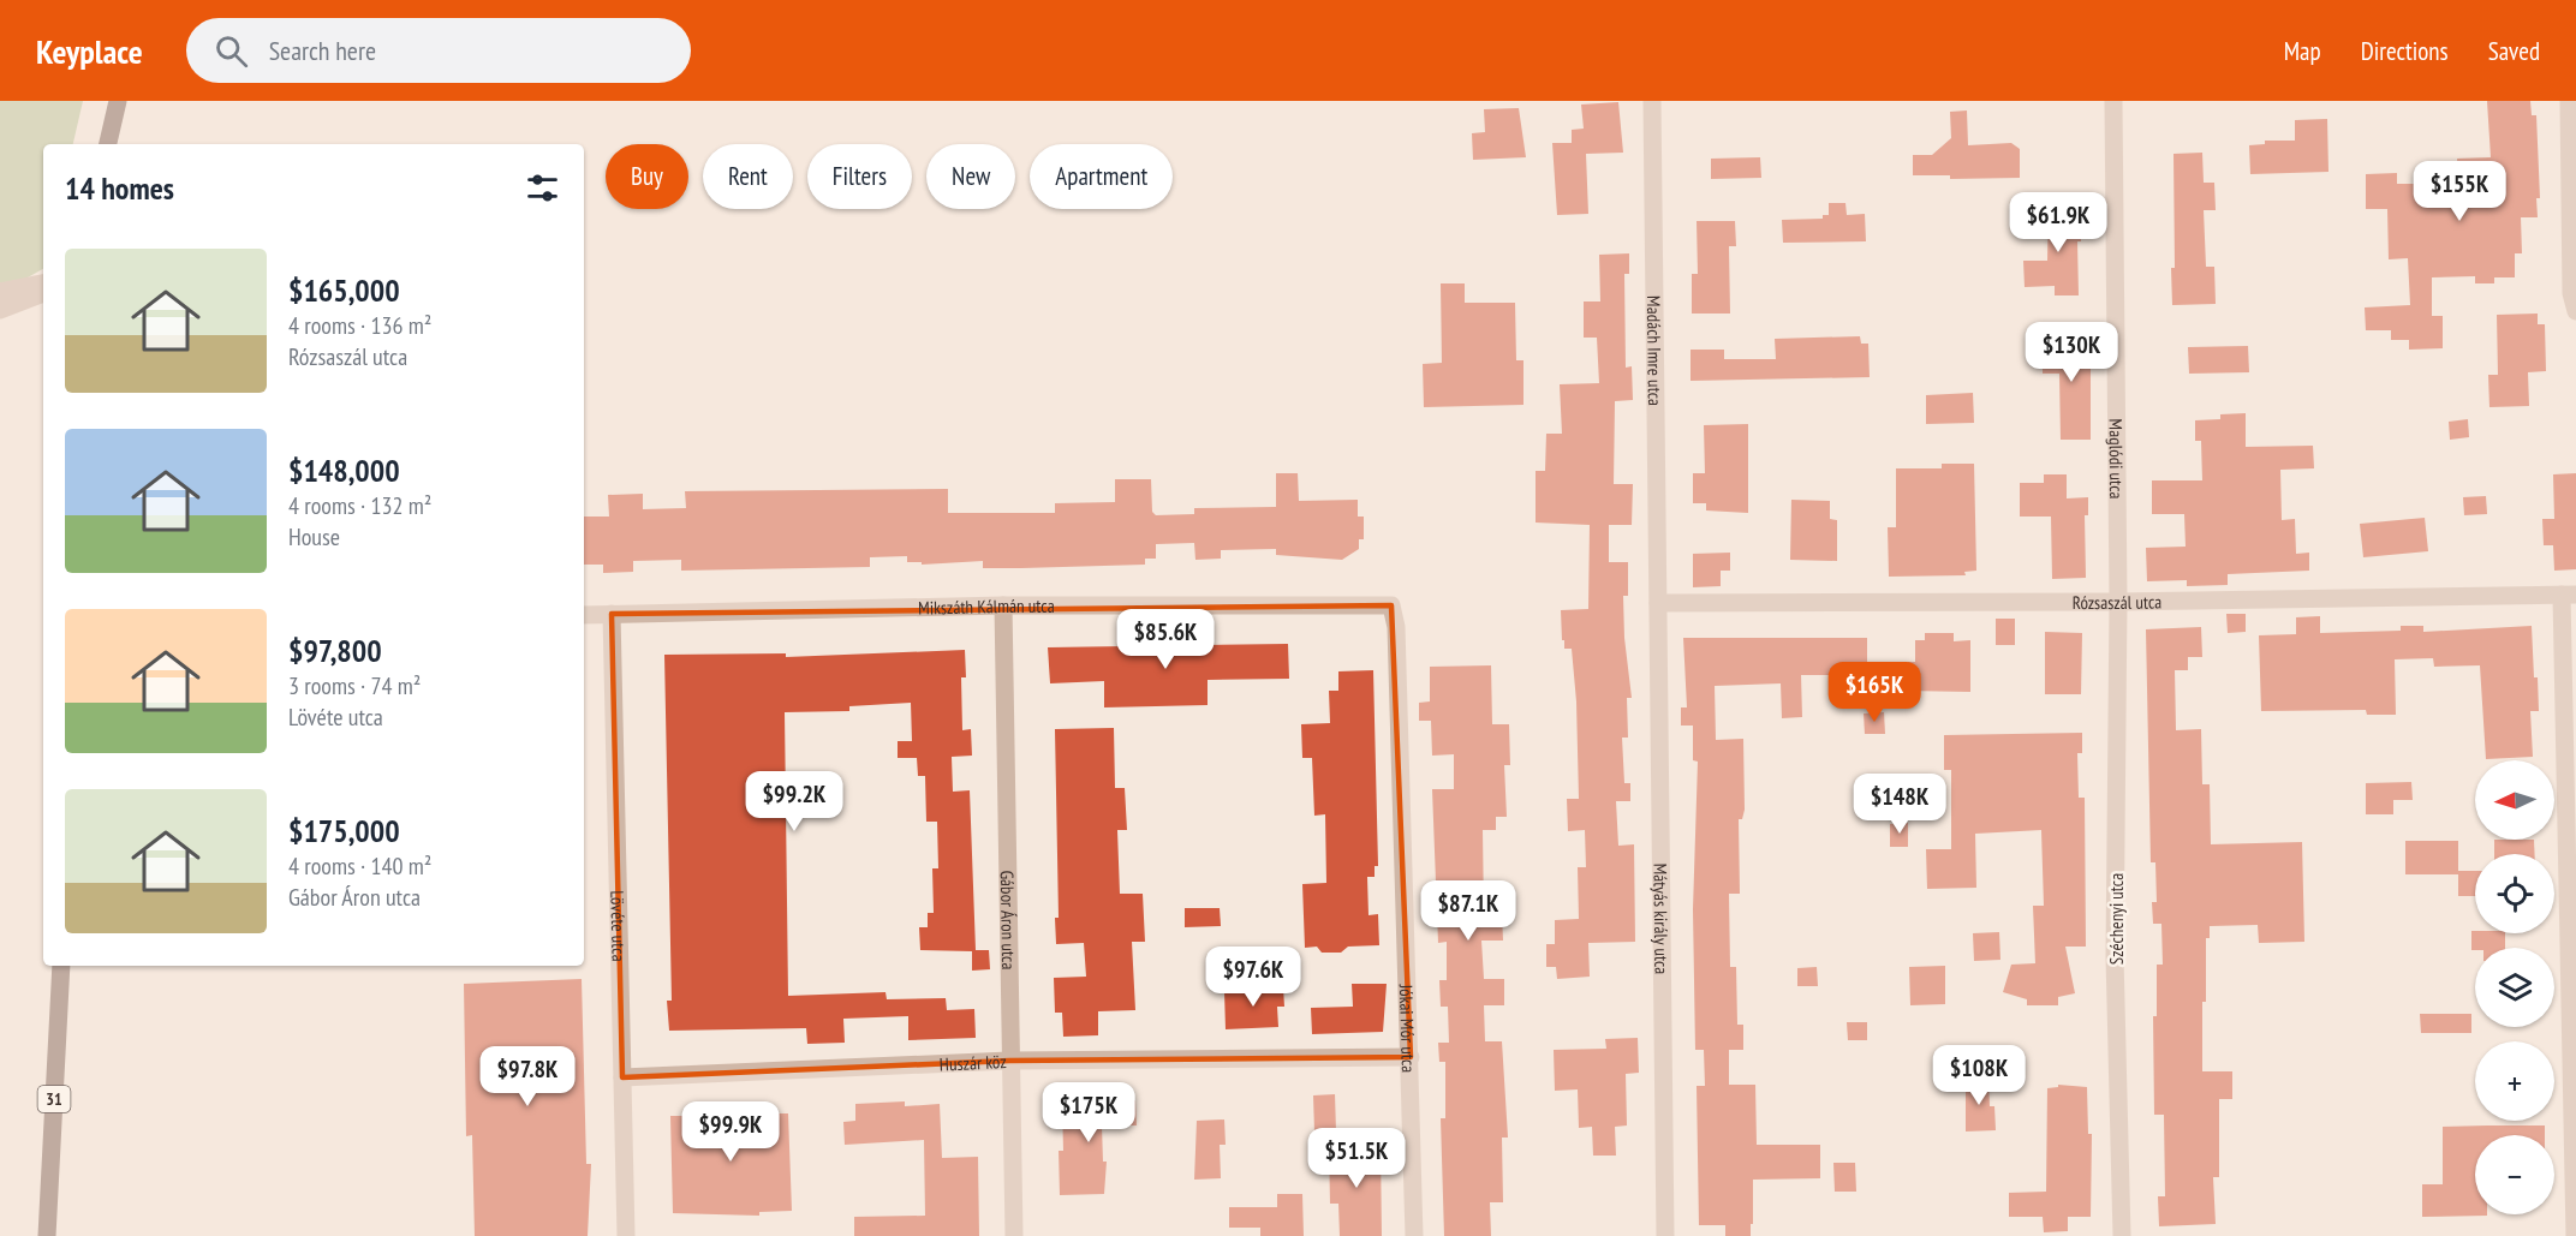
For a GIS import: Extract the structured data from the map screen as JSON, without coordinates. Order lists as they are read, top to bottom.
{
  "streets": {
    "main road": ["31"],
    "street": [
      "Madách Imre utca",
      "Maglódi utca",
      "Rózsaszál utca",
      "Mikszáth Kálmán utca",
      "Széchenyi utca",
      "Mátyás király utca",
      "Gábor Áron utca",
      "Lövéte utca",
      "Jókai Mór utca",
      "Huszár köz"
    ]
  },
  "crossings": [
    ["Madách Imre utca", "Rózsaszál utca"],
    ["Madách Imre utca", "Mátyás király utca"],
    ["Maglódi utca", "Rózsaszál utca"],
    ["Maglódi utca", "Széchenyi utca"],
    ["Rózsaszál utca", "Széchenyi utca"],
    ["Rózsaszál utca", "Mátyás király utca"],
    ["Mikszáth Kálmán utca", "Gábor Áron utca"],
    ["Mikszáth Kálmán utca", "Lövéte utca"],
    ["Mikszáth Kálmán utca", "Jókai Mór utca"],
    ["Gábor Áron utca", "Huszár köz"],
    ["Lövéte utca", "Huszár köz"],
    ["Jókai Mór utca", "Huszár köz"]
  ],
  "north": "left",
  "page": {
    "header": "Keyplace",
    "search": "Search here",
    "nav": ["Map", "Directions", "Saved"],
    "chip": [
      "Buy",
      "Rent",
      "Filters",
      "New",
      "Apartment"
    ],
    "heading": "14 homes",
    "price": [
      "$155K",
      "$61.9K",
      "$130K",
      "$85.6K",
      "$165K",
      "$99.2K",
      "$148K",
      "$87.1K",
      "$97.6K",
      "$108K",
      "$97.8K",
      "$175K",
      "$99.9K",
      "$51.5K"
    ],
    "list": [
      {
        "name": "$165,000",
        "note": "4 rooms · 136 m² · Rózsaszál utca"
      },
      {
        "name": "$148,000",
        "note": "4 rooms · 132 m² · House"
      },
      {
        "name": "$97,800",
        "note": "3 rooms · 74 m² · Lövéte utca"
      },
      {
        "name": "$175,000",
        "note": "4 rooms · 140 m² · Gábor Áron utca"
      }
    ],
    "map_buttons": ["+", "−"]
  }
}
